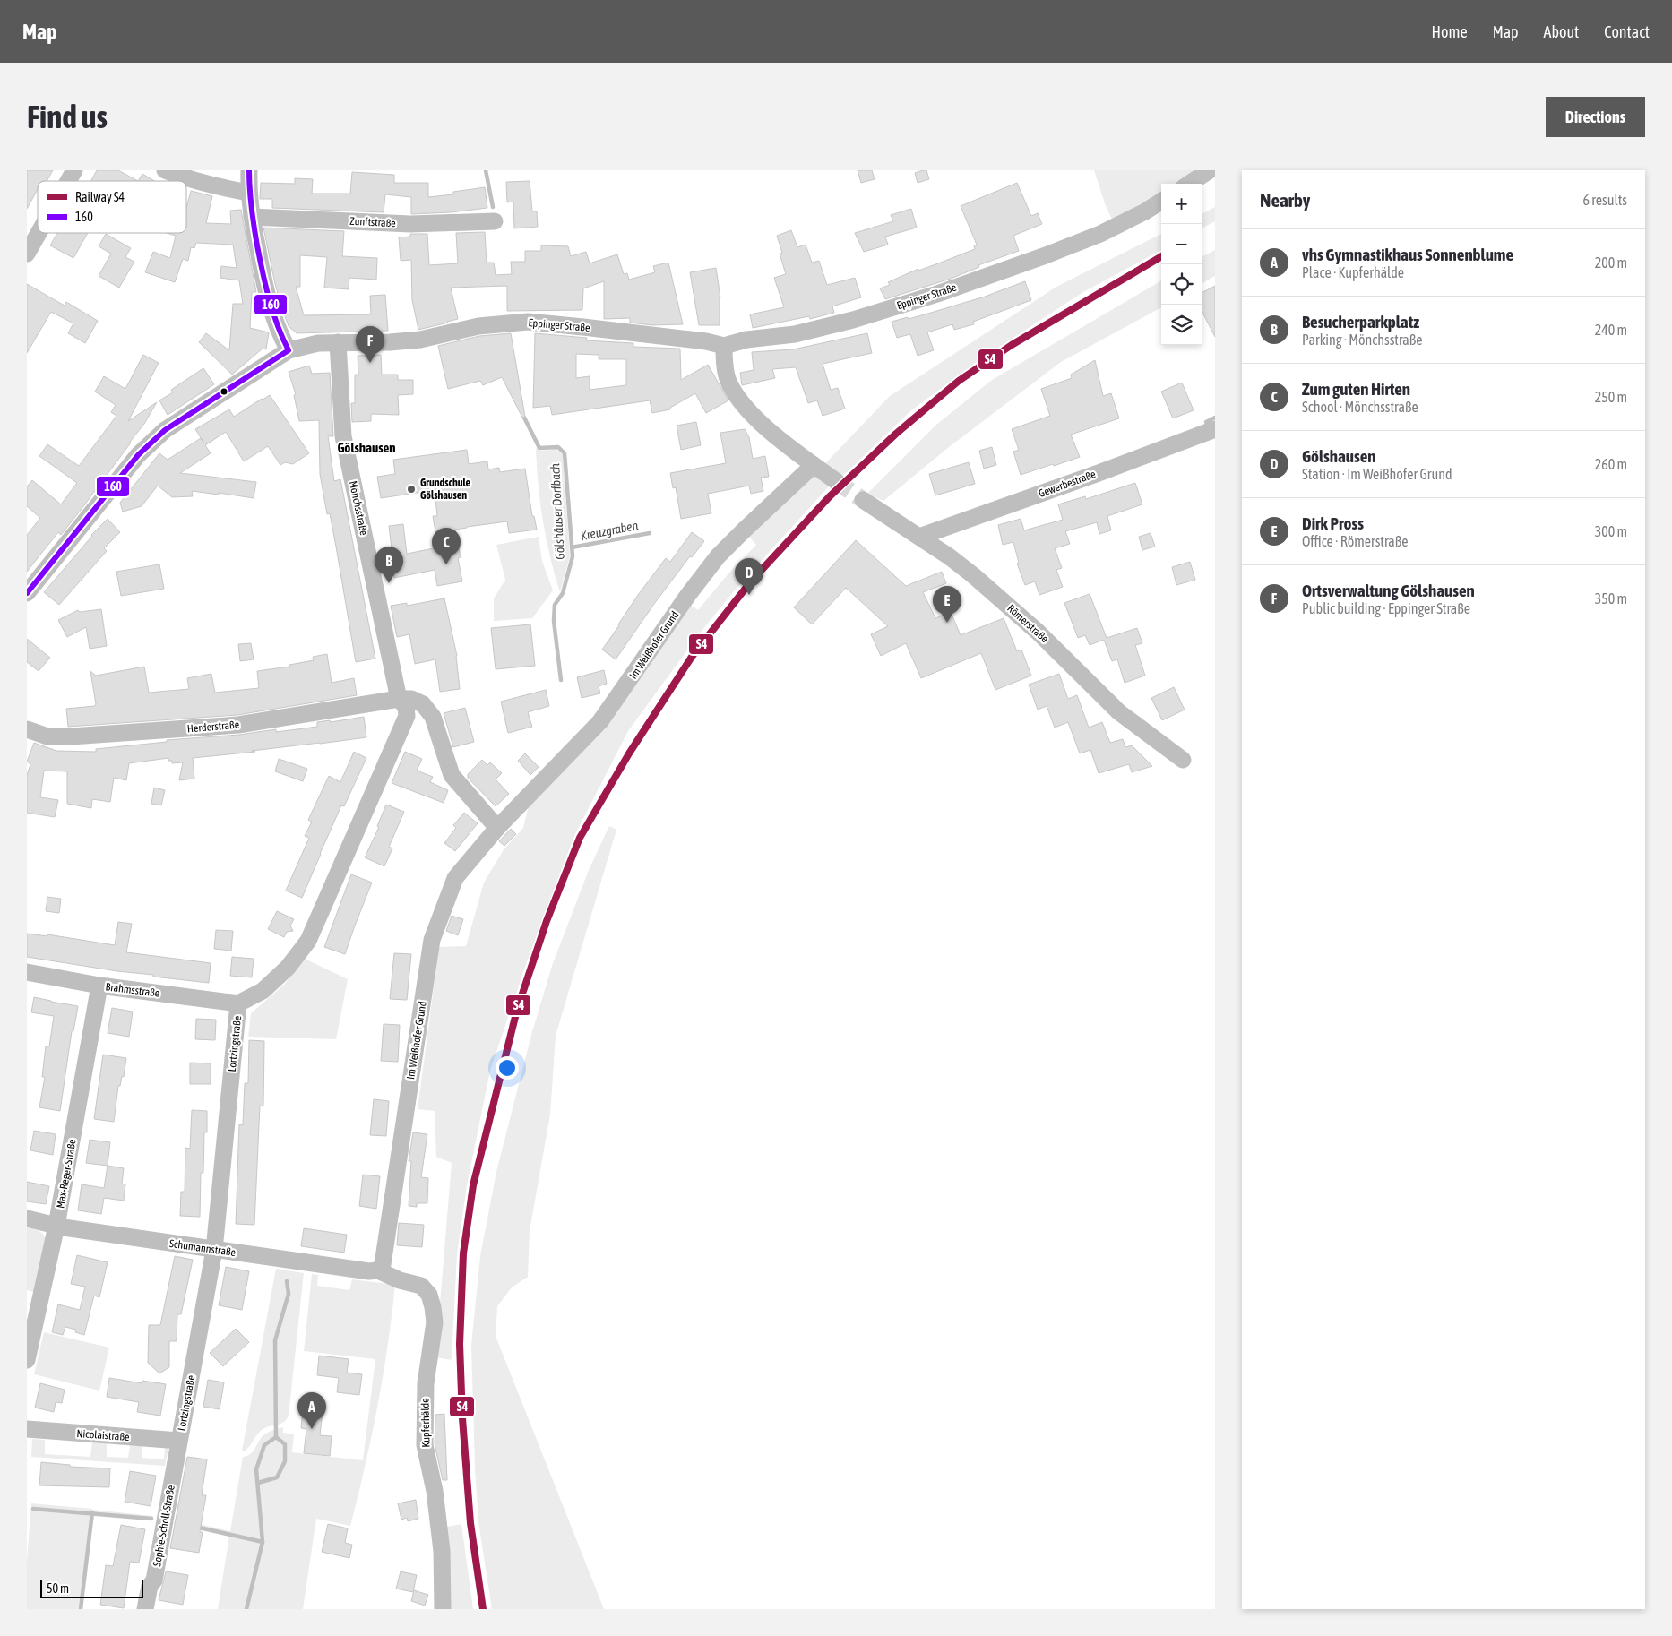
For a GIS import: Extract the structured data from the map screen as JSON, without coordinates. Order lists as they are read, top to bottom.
{
  "streets": {
    "street": [
      "Zunftstraße",
      "Eppinger Straße",
      "Gewerbestraße",
      "Mönchsstraße",
      "Römerstraße",
      "Im Weißhofer Grund",
      "Herderstraße",
      "Brahmsstraße",
      "Lortzingstraße",
      "Max-Reger-Straße",
      "Schumannstraße",
      "Kupferhälde",
      "Nicolaistraße",
      "Sophie-Scholl-Straße"
    ]
  },
  "crossings": [
    ["Eppinger Straße", "Mönchsstraße"],
    ["Gewerbestraße", "Römerstraße"],
    ["Mönchsstraße", "Herderstraße"],
    ["Mönchsstraße", "Lortzingstraße"],
    ["Im Weißhofer Grund", "Schumannstraße"],
    ["Im Weißhofer Grund", "Kupferhälde"],
    ["Herderstraße", "Lortzingstraße"],
    ["Brahmsstraße", "Lortzingstraße"],
    ["Brahmsstraße", "Max-Reger-Straße"],
    ["Lortzingstraße", "Schumannstraße"],
    ["Lortzingstraße", "Nicolaistraße"],
    ["Lortzingstraße", "Sophie-Scholl-Straße"],
    ["Max-Reger-Straße", "Schumannstraße"],
    ["Schumannstraße", "Kupferhälde"],
    ["Nicolaistraße", "Sophie-Scholl-Straße"]
  ],
  "districts": ["Gölshausen"],
  "water": ["Gölshäuser Dorfbach", "Kreuzgraben"],
  "places": ["Grundschule Gölshausen"],
  "lines": ["transit line 160", "rail line S4"],
  "legend": ["Railway S4", "160"],
  "scale_bar": "50 m",
  "page": {
    "header": "Map",
    "nav": [
      "Home",
      "Map",
      "About",
      "Contact"
    ],
    "buttons": "Directions",
    "title": "Find us",
    "heading": ["Nearby", "6 results"],
    "map_buttons": ["+", "−"],
    "list": [
      {
        "mark": "A",
        "name": "vhs Gymnastikhaus Sonnenblume",
        "note": "Place · Kupferhälde",
        "value": "200 m"
      },
      {
        "mark": "B",
        "name": "Besucherparkplatz",
        "note": "Parking · Mönchsstraße",
        "value": "240 m"
      },
      {
        "mark": "C",
        "name": "Zum guten Hirten",
        "note": "School · Mönchsstraße",
        "value": "250 m"
      },
      {
        "mark": "D",
        "name": "Gölshausen",
        "note": "Station · Im Weißhofer Grund",
        "value": "260 m"
      },
      {
        "mark": "E",
        "name": "Dirk Pross",
        "note": "Office · Römerstraße",
        "value": "300 m"
      },
      {
        "mark": "F",
        "name": "Ortsverwaltung Gölshausen",
        "note": "Public building · Eppinger Straße",
        "value": "350 m"
      }
    ],
    "pins": [
      "F",
      "C",
      "B",
      "D",
      "E",
      "A"
    ],
    "scale": "50 m"
  }
}
